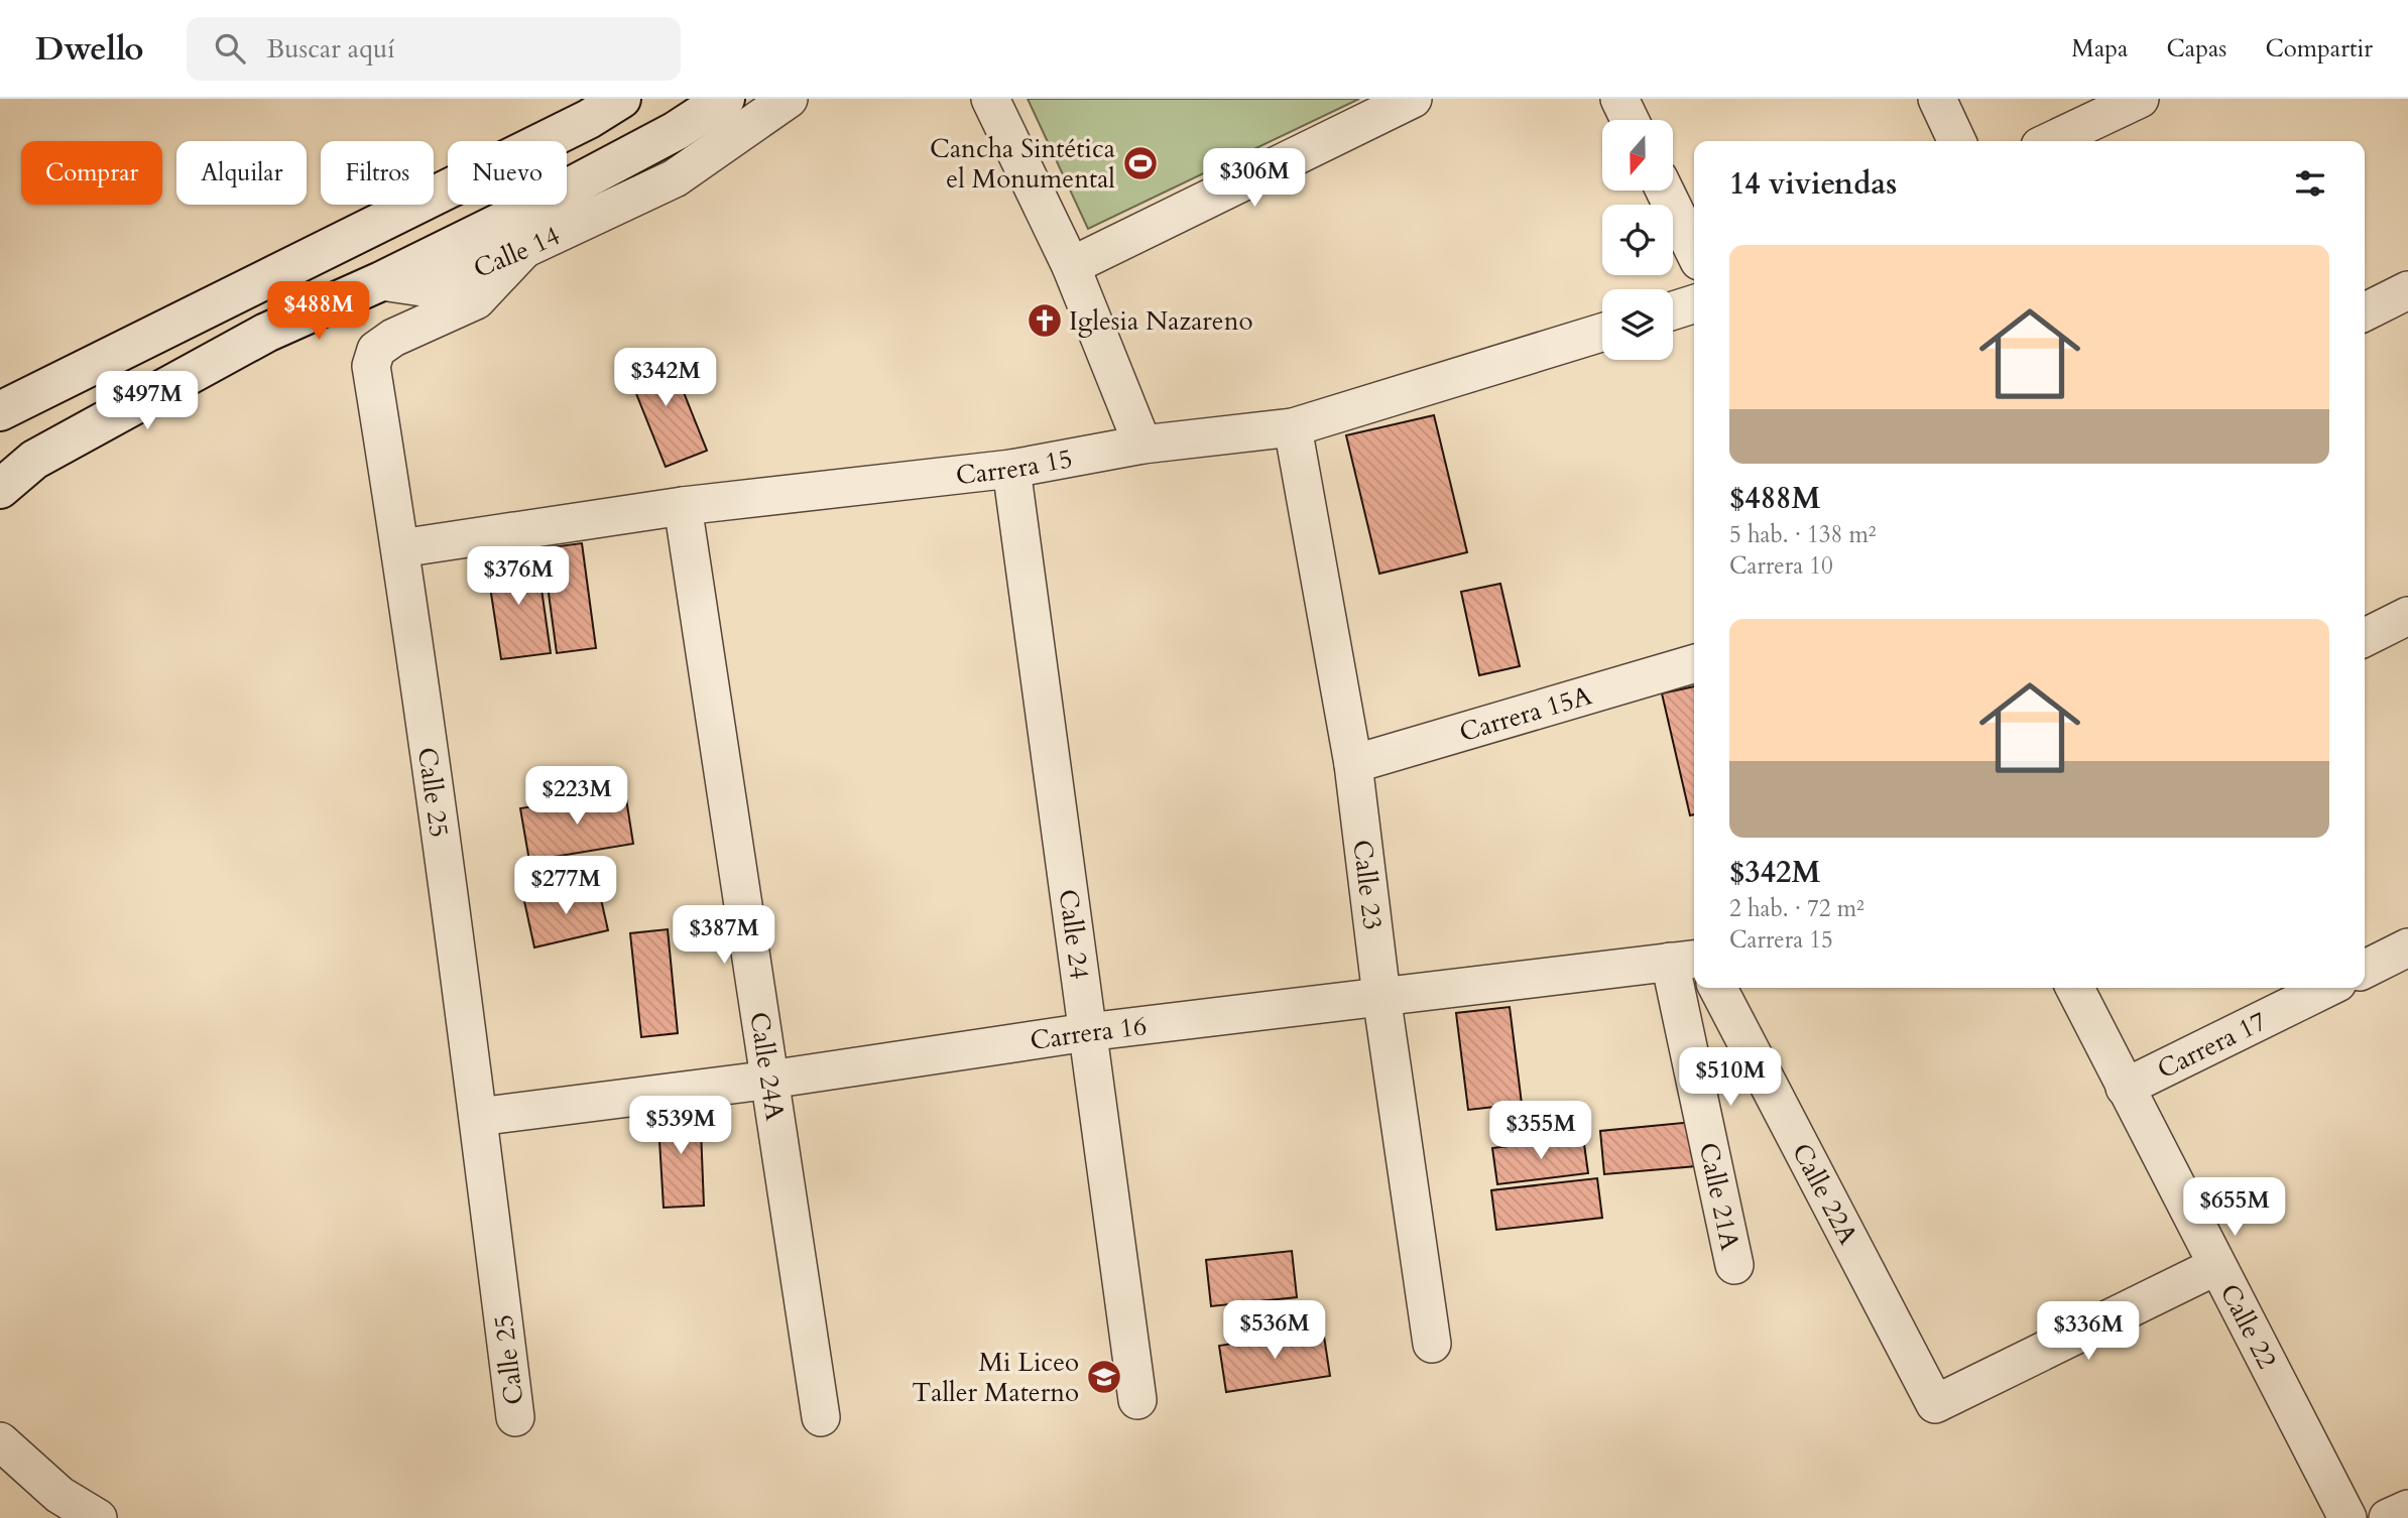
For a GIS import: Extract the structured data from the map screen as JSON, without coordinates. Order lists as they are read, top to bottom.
{
  "streets": {
    "street": [
      "Calle 14",
      "Carrera 15",
      "Carrera 15A",
      "Calle 25",
      "Calle 23",
      "Calle 24",
      "Carrera 16",
      "Carrera 17",
      "Calle 24A",
      "Calle 22A",
      "Calle 21A",
      "Calle 22"
    ]
  },
  "crossings": [
    ["Calle 14", "Calle 25"],
    ["Carrera 15", "Calle 25"],
    ["Carrera 15", "Calle 23"],
    ["Carrera 15", "Calle 24"],
    ["Carrera 15", "Calle 24A"],
    ["Carrera 15A", "Calle 23"],
    ["Calle 25", "Carrera 16"],
    ["Calle 23", "Carrera 16"],
    ["Calle 24", "Carrera 16"],
    ["Carrera 16", "Calle 24A"],
    ["Carrera 16", "Calle 21A"],
    ["Carrera 17", "Calle 22"],
    ["Calle 22A", "Calle 22"]
  ],
  "places": {
    "sports": ["Cancha Sintética el Monumental"],
    "church": ["Iglesia Nazareno"],
    "school or university": ["Mi Liceo Taller Materno"]
  },
  "north": "bottom",
  "page": {
    "header": "Dwello",
    "search": "Buscar aquí",
    "nav": ["Mapa", "Capas", "Compartir"],
    "chip": [
      "Comprar",
      "Alquilar",
      "Filtros",
      "Nuevo"
    ],
    "heading": "14 viviendas",
    "price": [
      "$306M",
      "$488M",
      "$342M",
      "$497M",
      "$376M",
      "$223M",
      "$277M",
      "$387M",
      "$510M",
      "$539M",
      "$355M",
      "$655M",
      "$536M",
      "$336M"
    ],
    "list": [
      {
        "name": "$488M",
        "note": "5 hab. · 138 m² · Carrera 10"
      },
      {
        "name": "$342M",
        "note": "2 hab. · 72 m² · Carrera 15"
      }
    ]
  }
}
